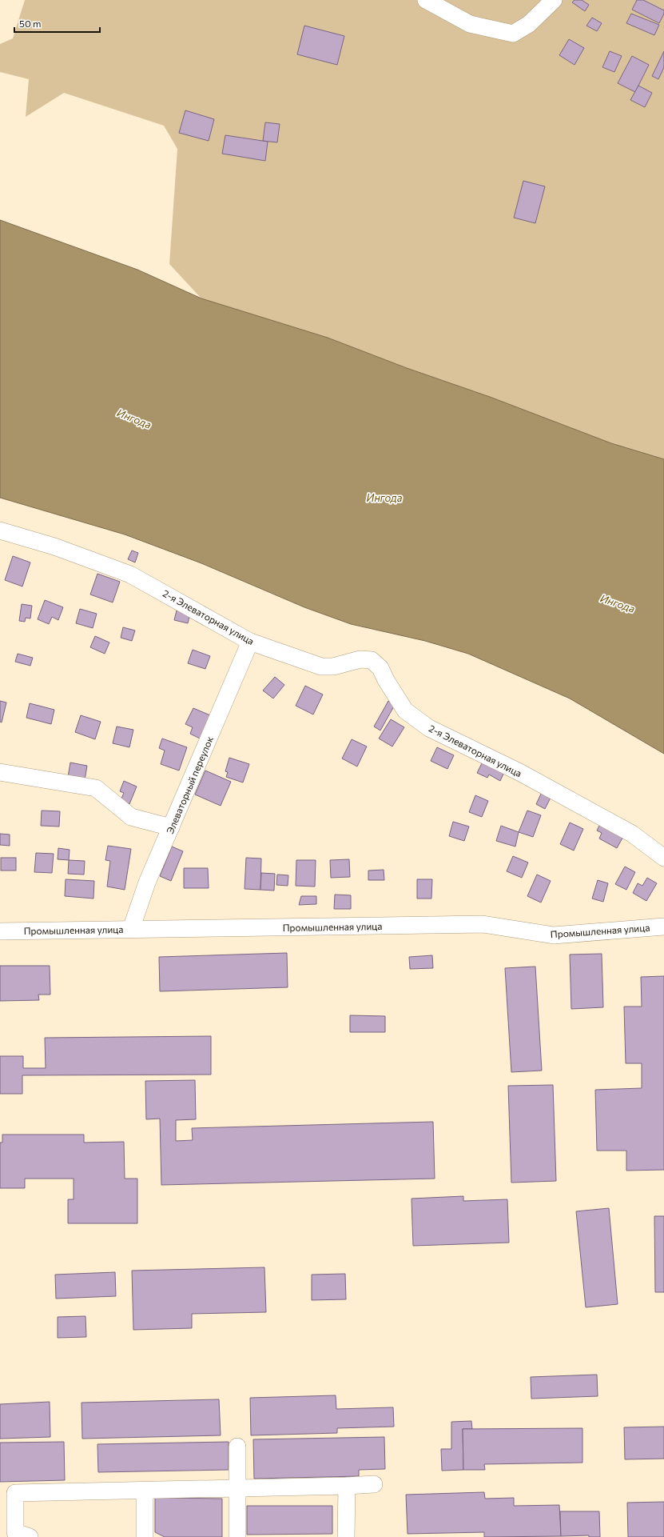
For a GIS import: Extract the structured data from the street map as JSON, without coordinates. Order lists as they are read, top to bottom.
{
  "streets": {
    "street": ["2-я Элеваторная улица", "Элеваторный переулок", "Промышленная улица"]
  },
  "crossings": [
    ["2-я Элеваторная улица", "Элеваторный переулок"],
    ["Элеваторный переулок", "Промышленная улица"]
  ],
  "water": ["Ингода"],
  "scale_bar": "50 m"
}
